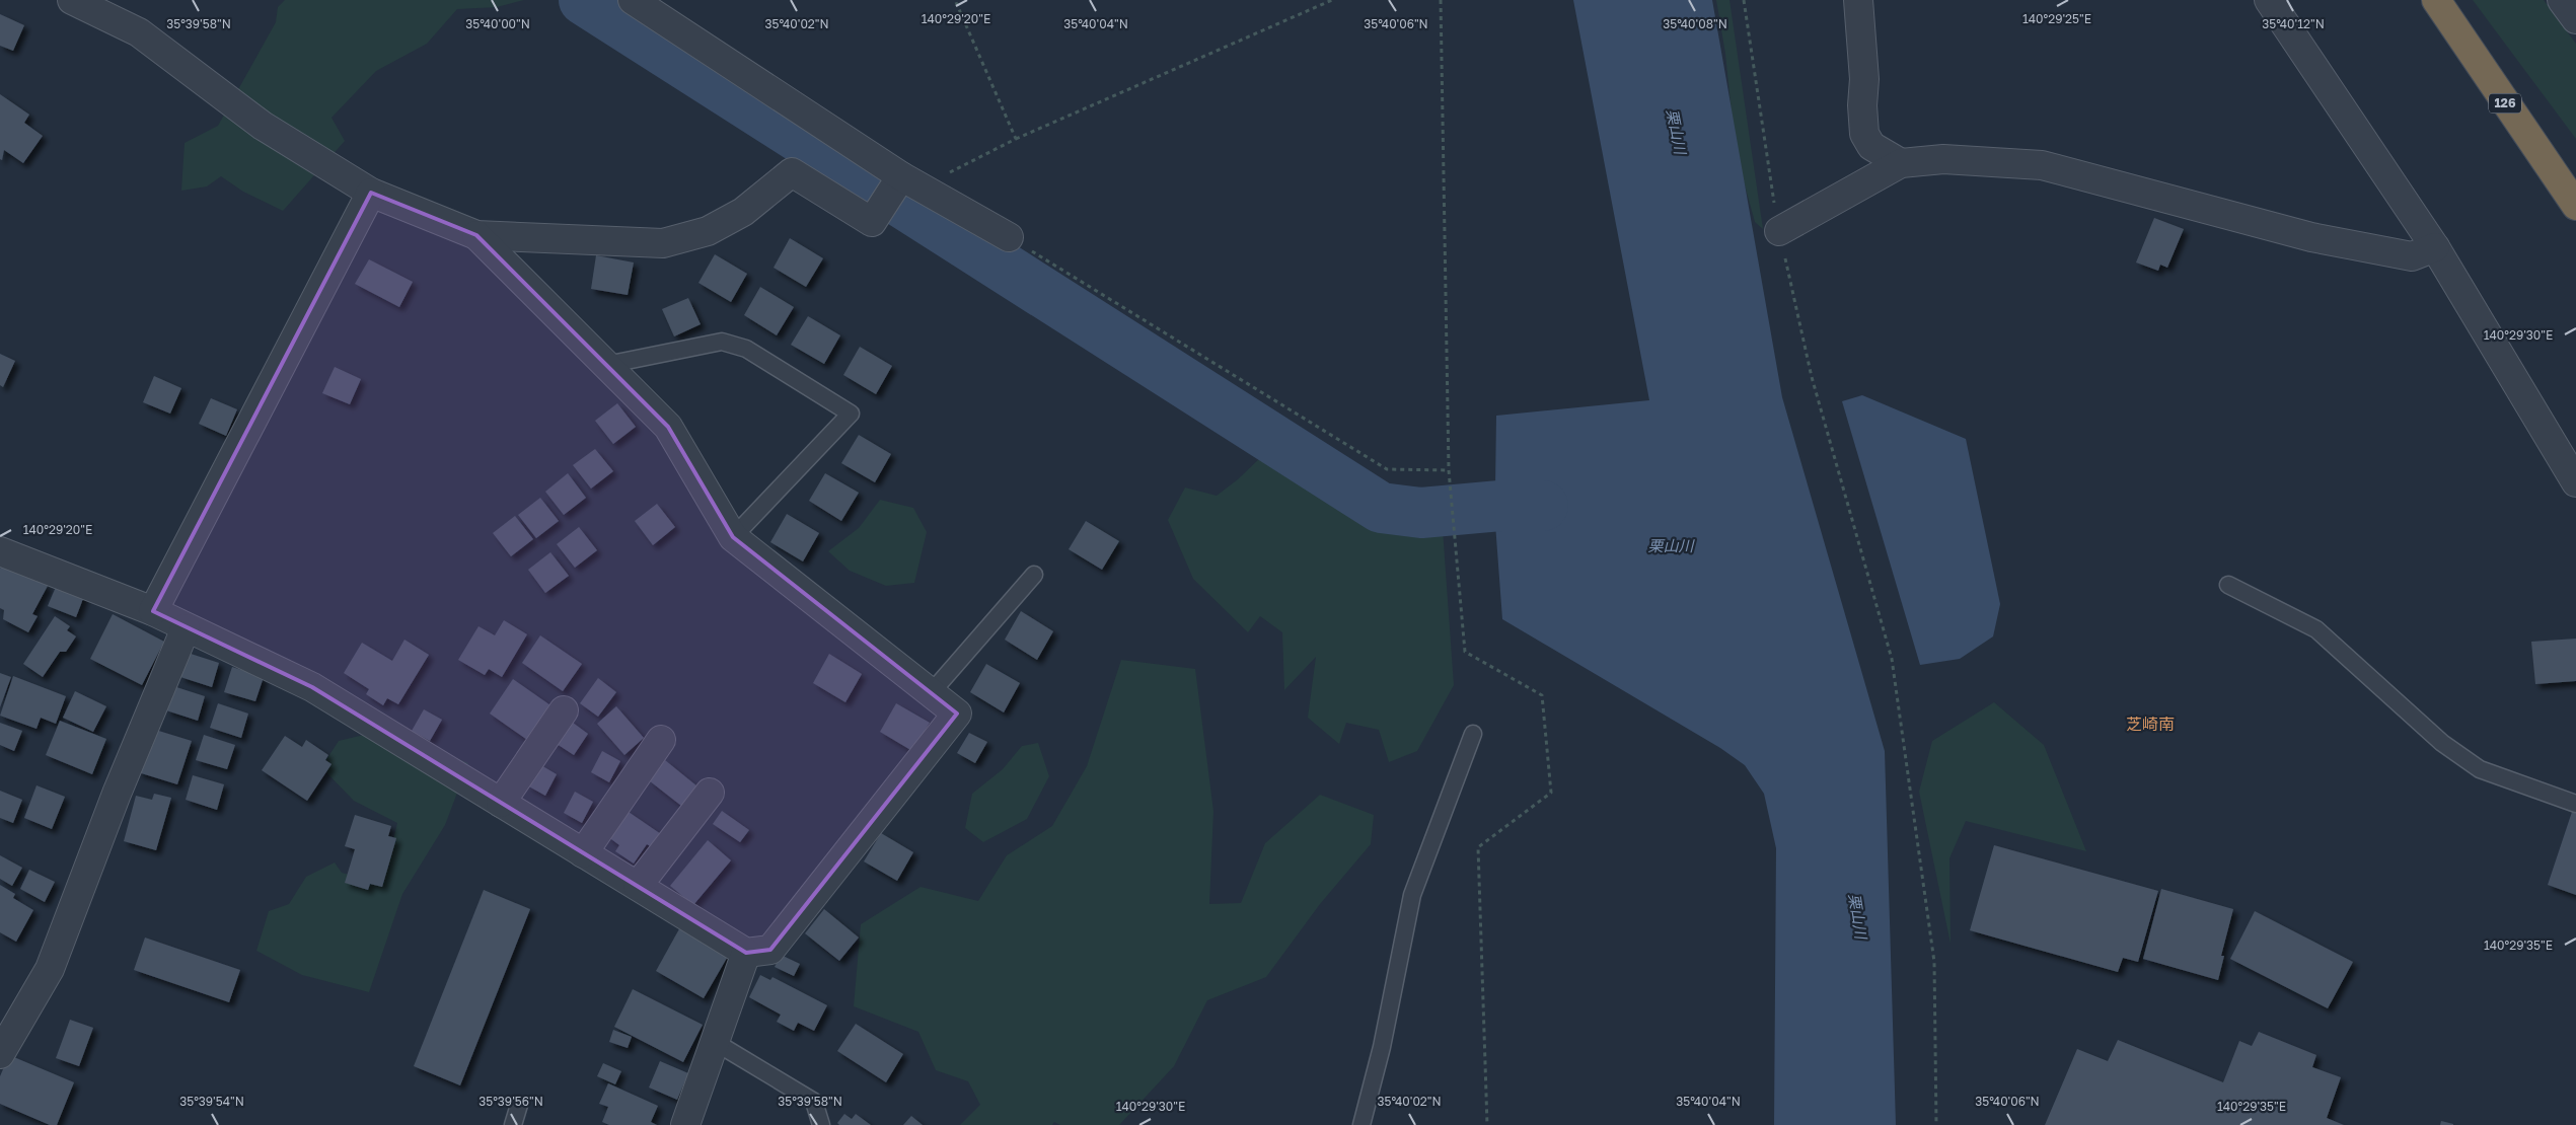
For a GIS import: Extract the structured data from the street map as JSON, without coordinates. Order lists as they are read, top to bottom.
{
  "streets": {
    "highway": ["126"]
  },
  "districts": ["芝崎南"],
  "water": ["栗山川"],
  "coordinates": [
    "140°29'20\"E",
    "140°29'25\"E",
    "35°39'58\"N",
    "35°40'00\"N",
    "35°40'02\"N",
    "35°40'04\"N",
    "35°40'06\"N",
    "35°40'08\"N",
    "35°40'12\"N",
    "140°29'30\"E",
    "140°29'35\"E",
    "35°39'54\"N",
    "35°39'56\"N"
  ]
}
